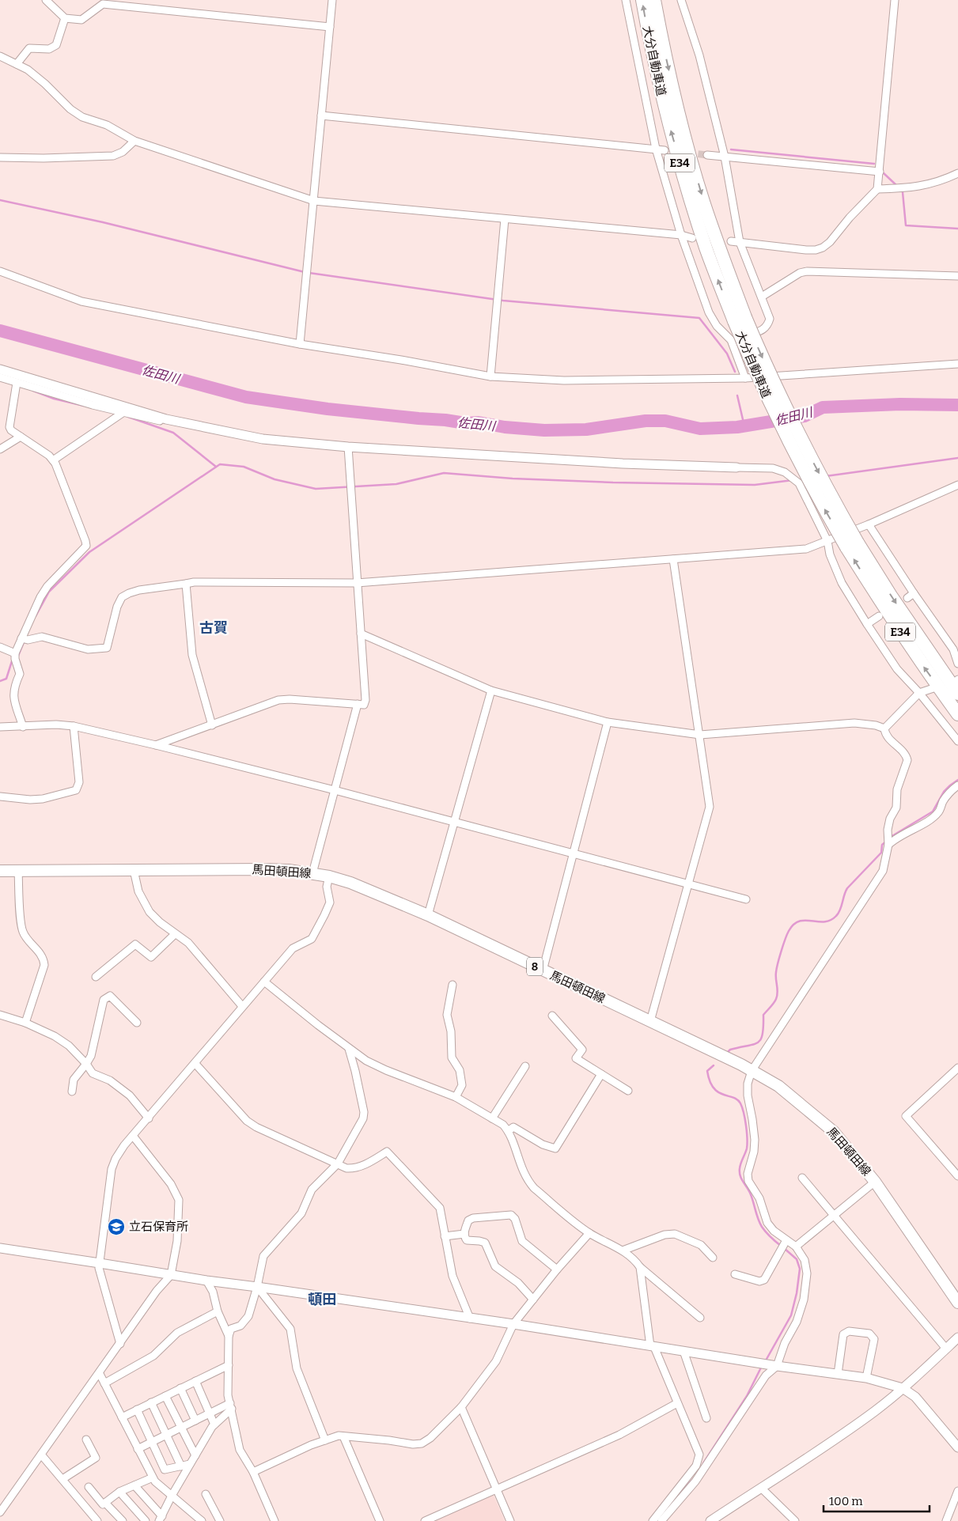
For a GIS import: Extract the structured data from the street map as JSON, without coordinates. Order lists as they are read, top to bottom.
{
  "streets": {
    "highway": ["大分自動車道", "E34"],
    "main road": ["馬田頓田線", "8"]
  },
  "districts": ["古賀", "頓田"],
  "water": ["佐田川"],
  "places": {
    "school or university": ["立石保育所"]
  },
  "scale_bar": "100 m"
}
